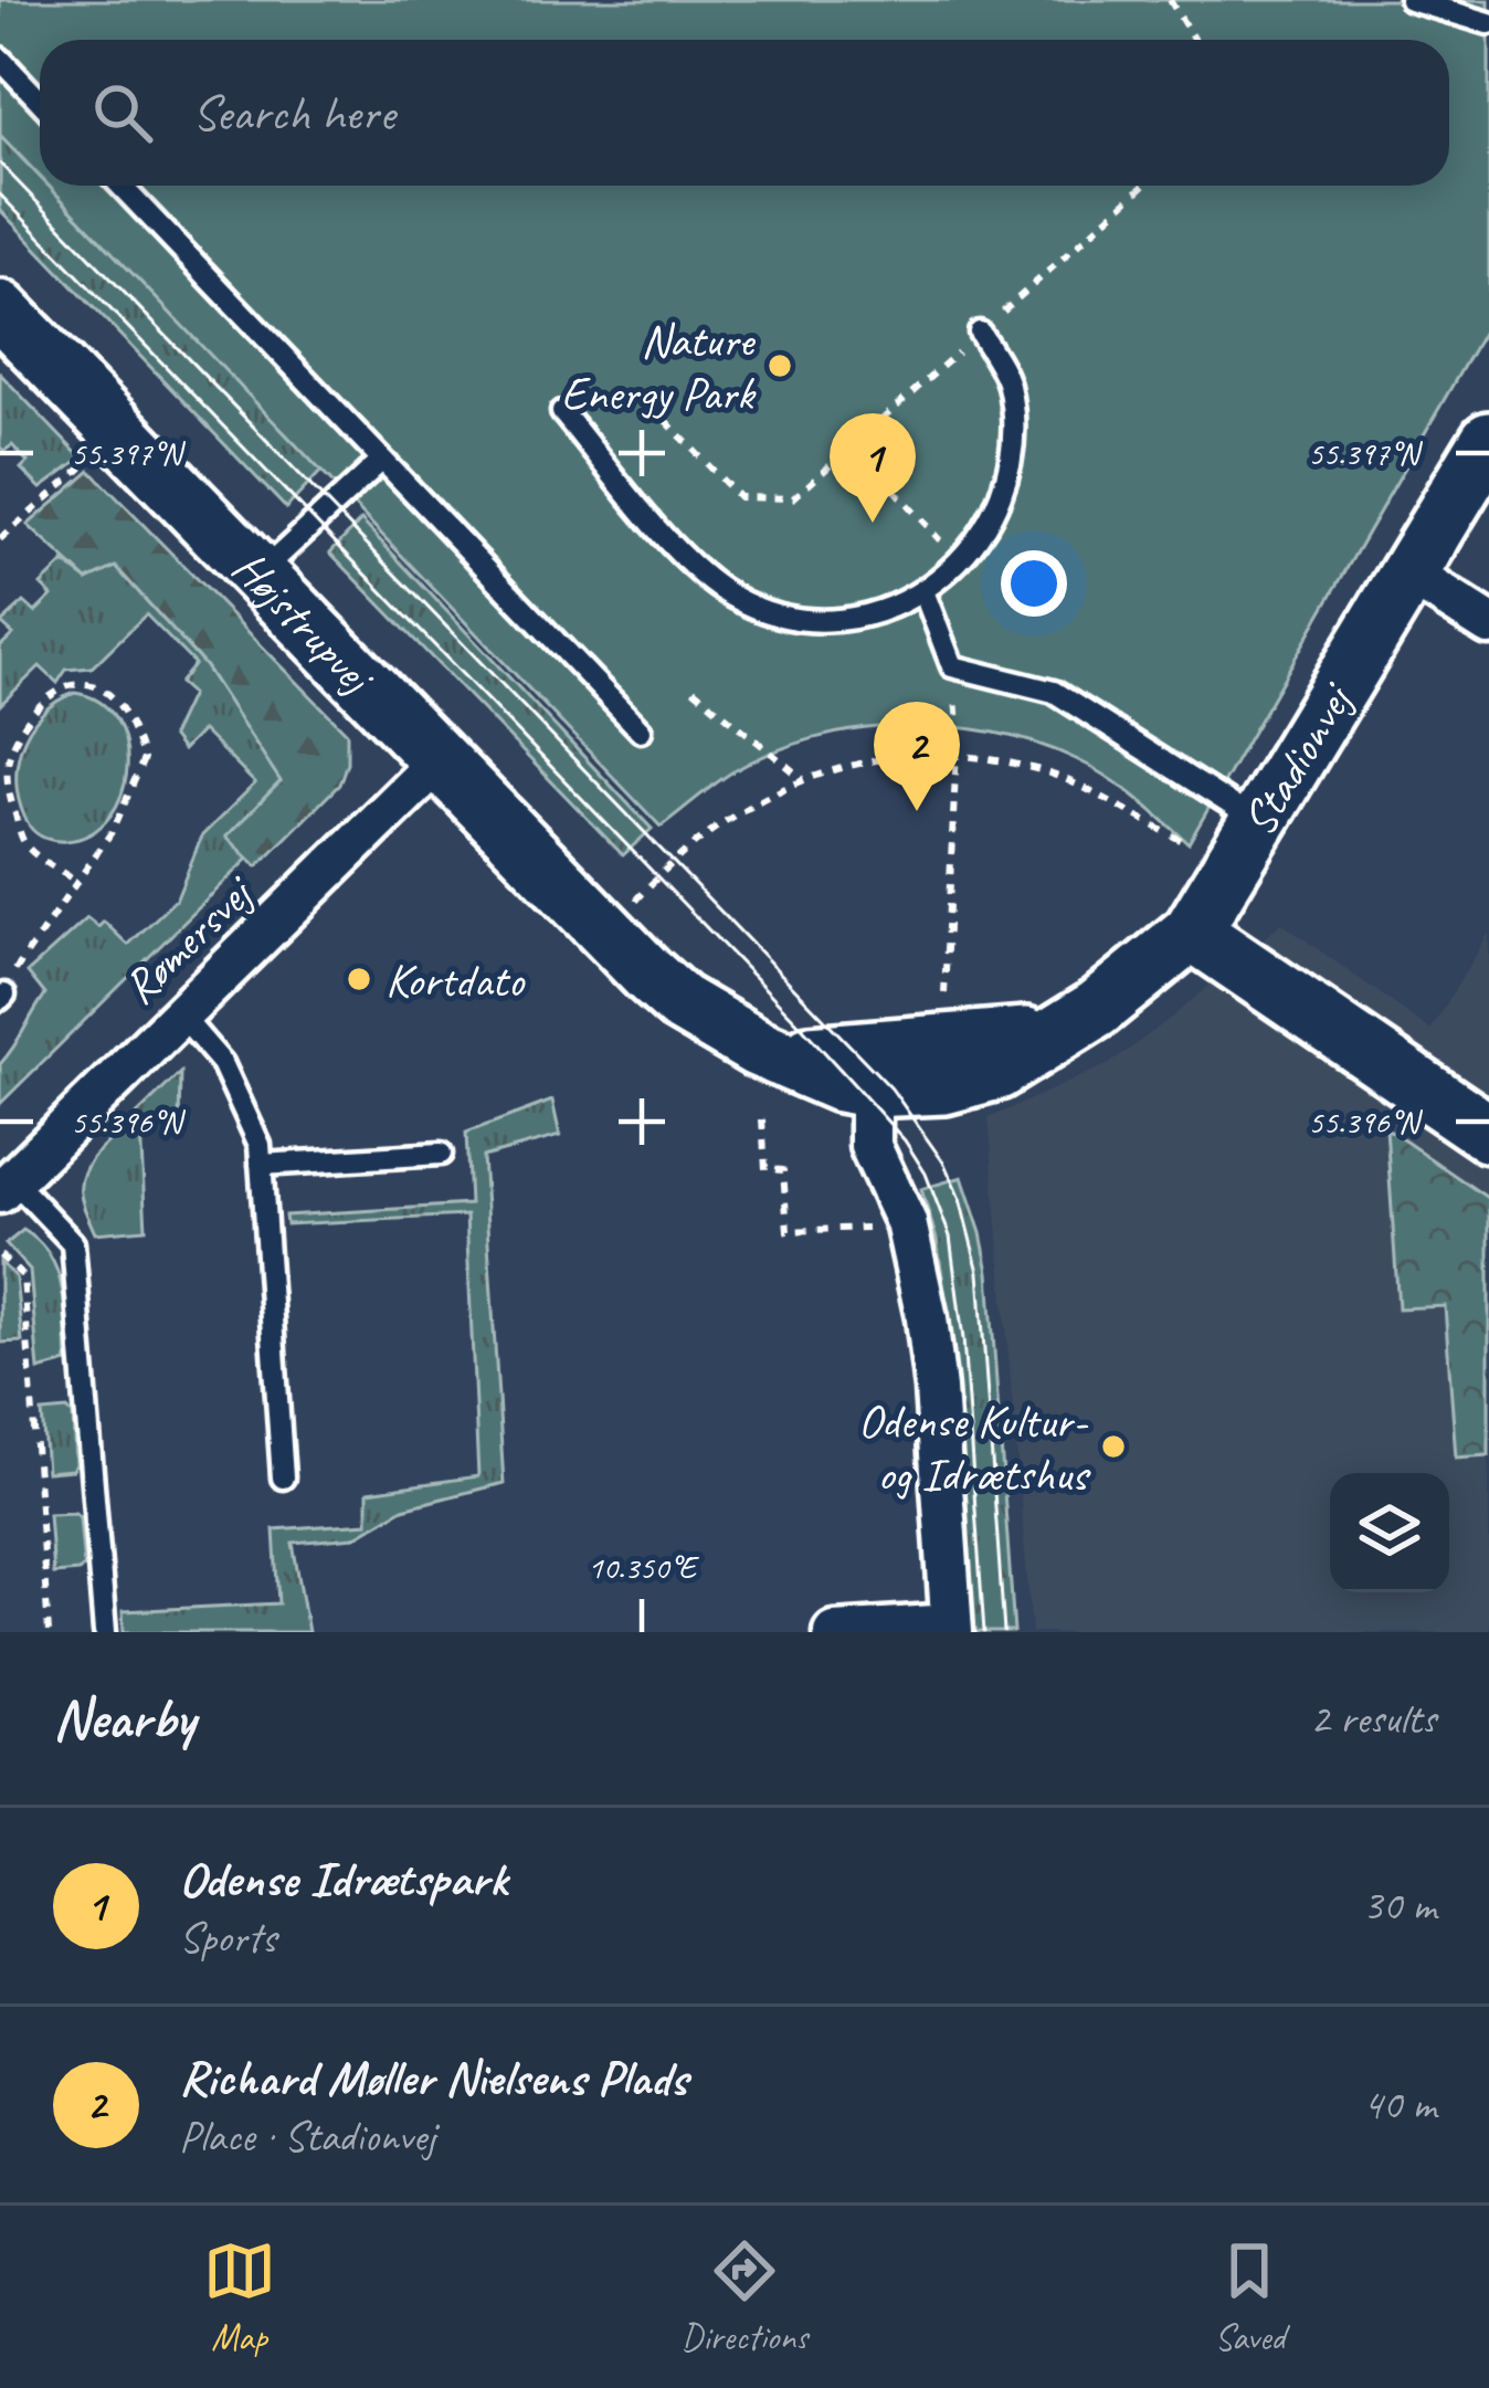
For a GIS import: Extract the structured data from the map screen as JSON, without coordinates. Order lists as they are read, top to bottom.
{
  "streets": {
    "street": ["Højstrupvej", "Stadionvej", "Rømersvej"]
  },
  "crossings": [
    ["Højstrupvej", "Stadionvej"],
    ["Højstrupvej", "Rømersvej"]
  ],
  "places": ["Nature Energy Park", "Kortdato", "Odense Kultur- og Idrætshus"],
  "page": {
    "search": "Search here",
    "pins": ["1", "2"],
    "heading": ["Nearby", "2 results"],
    "list": [
      {
        "mark": "1",
        "name": "Odense Idrætspark",
        "note": "Sports",
        "value": "30 m"
      },
      {
        "mark": "2",
        "name": "Richard Møller Nielsens Plads",
        "note": "Place · Stadionvej",
        "value": "40 m"
      }
    ],
    "nav": ["Map", "Directions", "Saved"]
  },
  "coordinates": ["55.397°N", "55.396°N", "10.350°E"]
}
